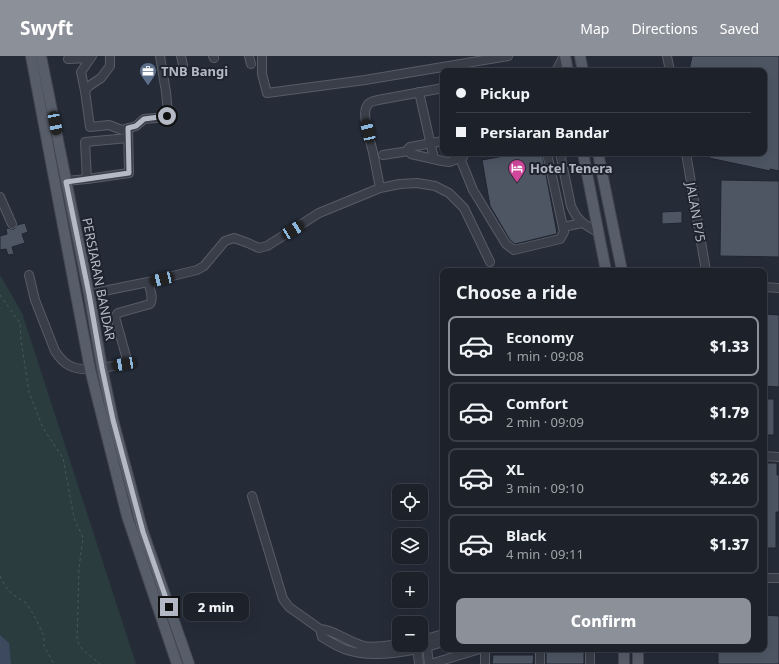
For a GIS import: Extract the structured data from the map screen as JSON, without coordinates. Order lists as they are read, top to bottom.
{
  "streets": {
    "main road": ["PERSIARAN BANDAR"],
    "street": ["JALAN P/5"]
  },
  "places": {
    "office": ["TNB Bangi"],
    "hotel": ["Hotel Tenera"]
  },
  "page": {
    "header": "Swyft",
    "nav": ["Map", "Directions", "Saved"],
    "banner": ["Pickup", "Persiaran Bandar"],
    "heading": "Choose a ride",
    "list": [
      {
        "name": "Economy",
        "note": "1 min · 09:08",
        "value": "$1.33"
      },
      {
        "name": "Comfort",
        "note": "2 min · 09:09",
        "value": "$1.79"
      },
      {
        "name": "XL",
        "note": "3 min · 09:10",
        "value": "$2.26"
      },
      {
        "name": "Black",
        "note": "4 min · 09:11",
        "value": "$1.37"
      }
    ],
    "map_buttons": ["+", "−"],
    "buttons": "Confirm",
    "bubble": "2 min"
  }
}
